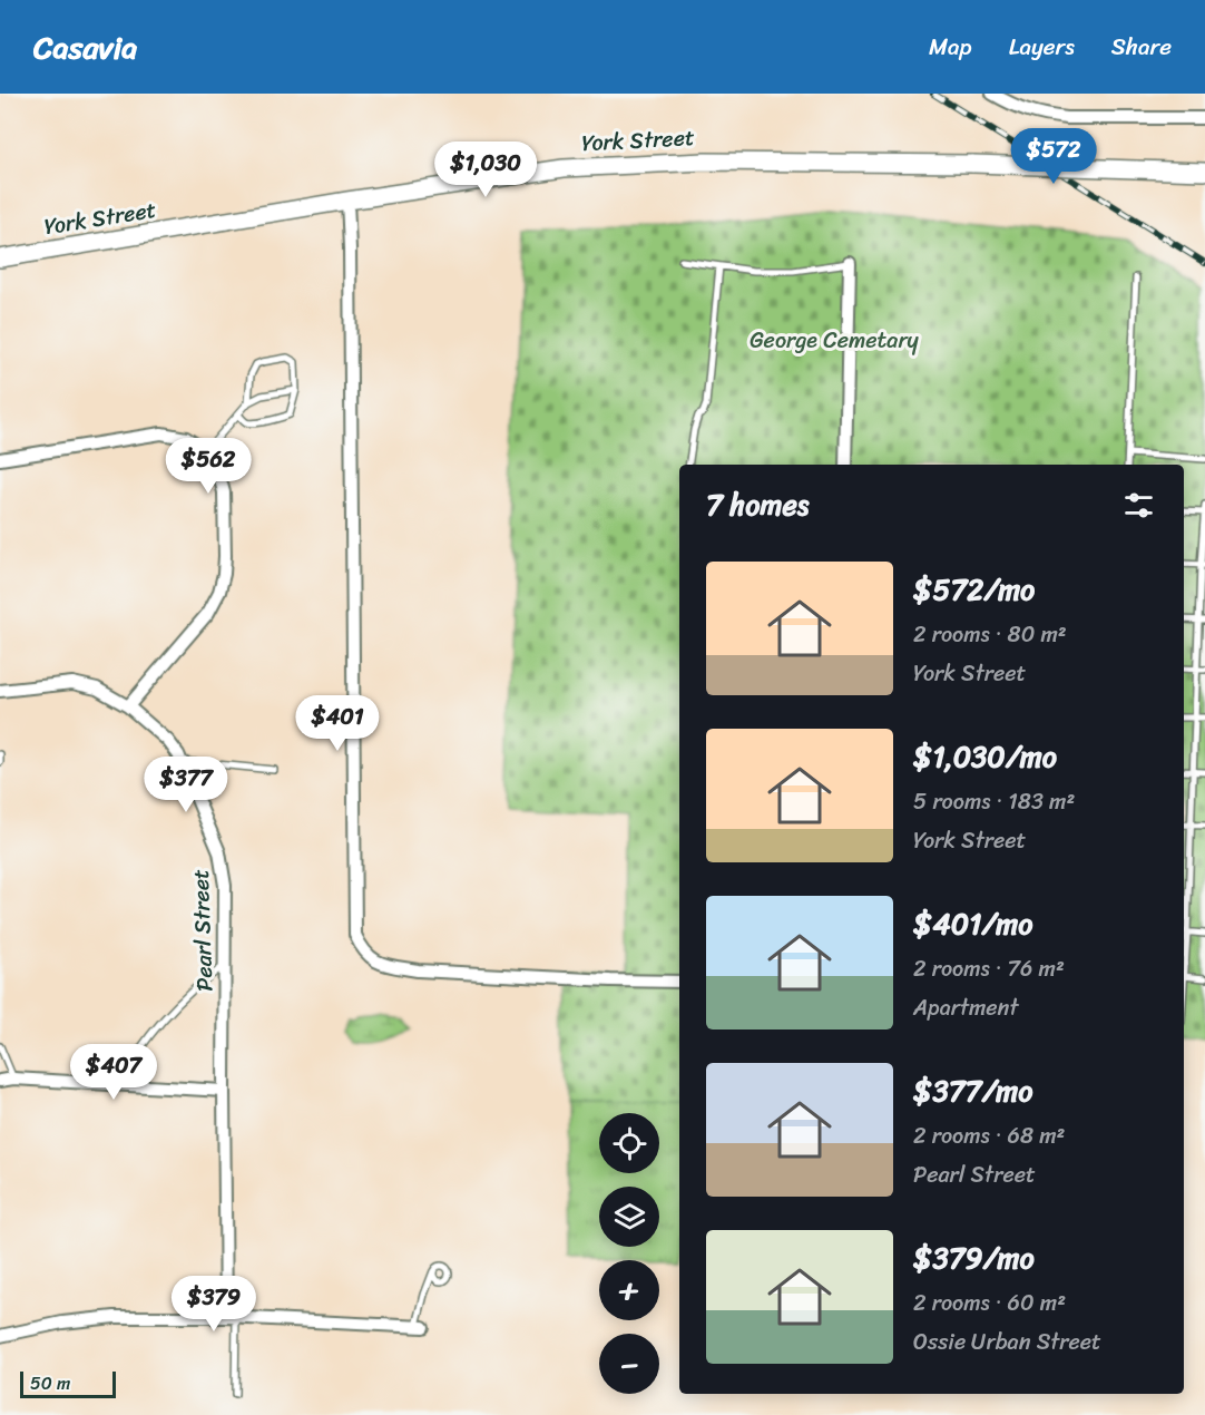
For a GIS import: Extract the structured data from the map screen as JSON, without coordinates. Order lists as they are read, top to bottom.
{
  "streets": {
    "main road": ["York Street"],
    "street": ["Pearl Street"]
  },
  "parks": ["George Cemetary"],
  "scale_bar": "50 m",
  "page": {
    "header": "Casavia",
    "nav": ["Map", "Layers", "Share"],
    "price": [
      "$572",
      "$1,030",
      "$562",
      "$401",
      "$377",
      "$407",
      "$379"
    ],
    "heading": "7 homes",
    "list": [
      {
        "name": "$572/mo",
        "note": "2 rooms · 80 m² · York Street"
      },
      {
        "name": "$1,030/mo",
        "note": "5 rooms · 183 m² · York Street"
      },
      {
        "name": "$401/mo",
        "note": "2 rooms · 76 m² · Apartment"
      },
      {
        "name": "$377/mo",
        "note": "2 rooms · 68 m² · Pearl Street"
      },
      {
        "name": "$379/mo",
        "note": "2 rooms · 60 m² · Ossie Urban Street"
      }
    ],
    "map_buttons": ["+", "−"],
    "scale": "50 m"
  }
}
